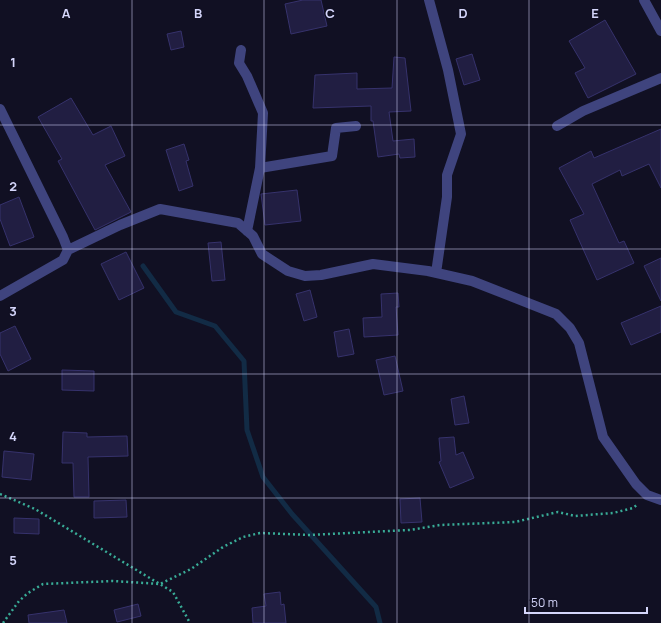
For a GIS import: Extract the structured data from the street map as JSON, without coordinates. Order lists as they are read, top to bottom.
{
  "scale_bar": "50 m",
  "grid": {
    "columns": [
      "A",
      "B",
      "C",
      "D",
      "E"
    ],
    "rows": [
      "1",
      "2",
      "3",
      "4",
      "5"
    ]
  }
}
